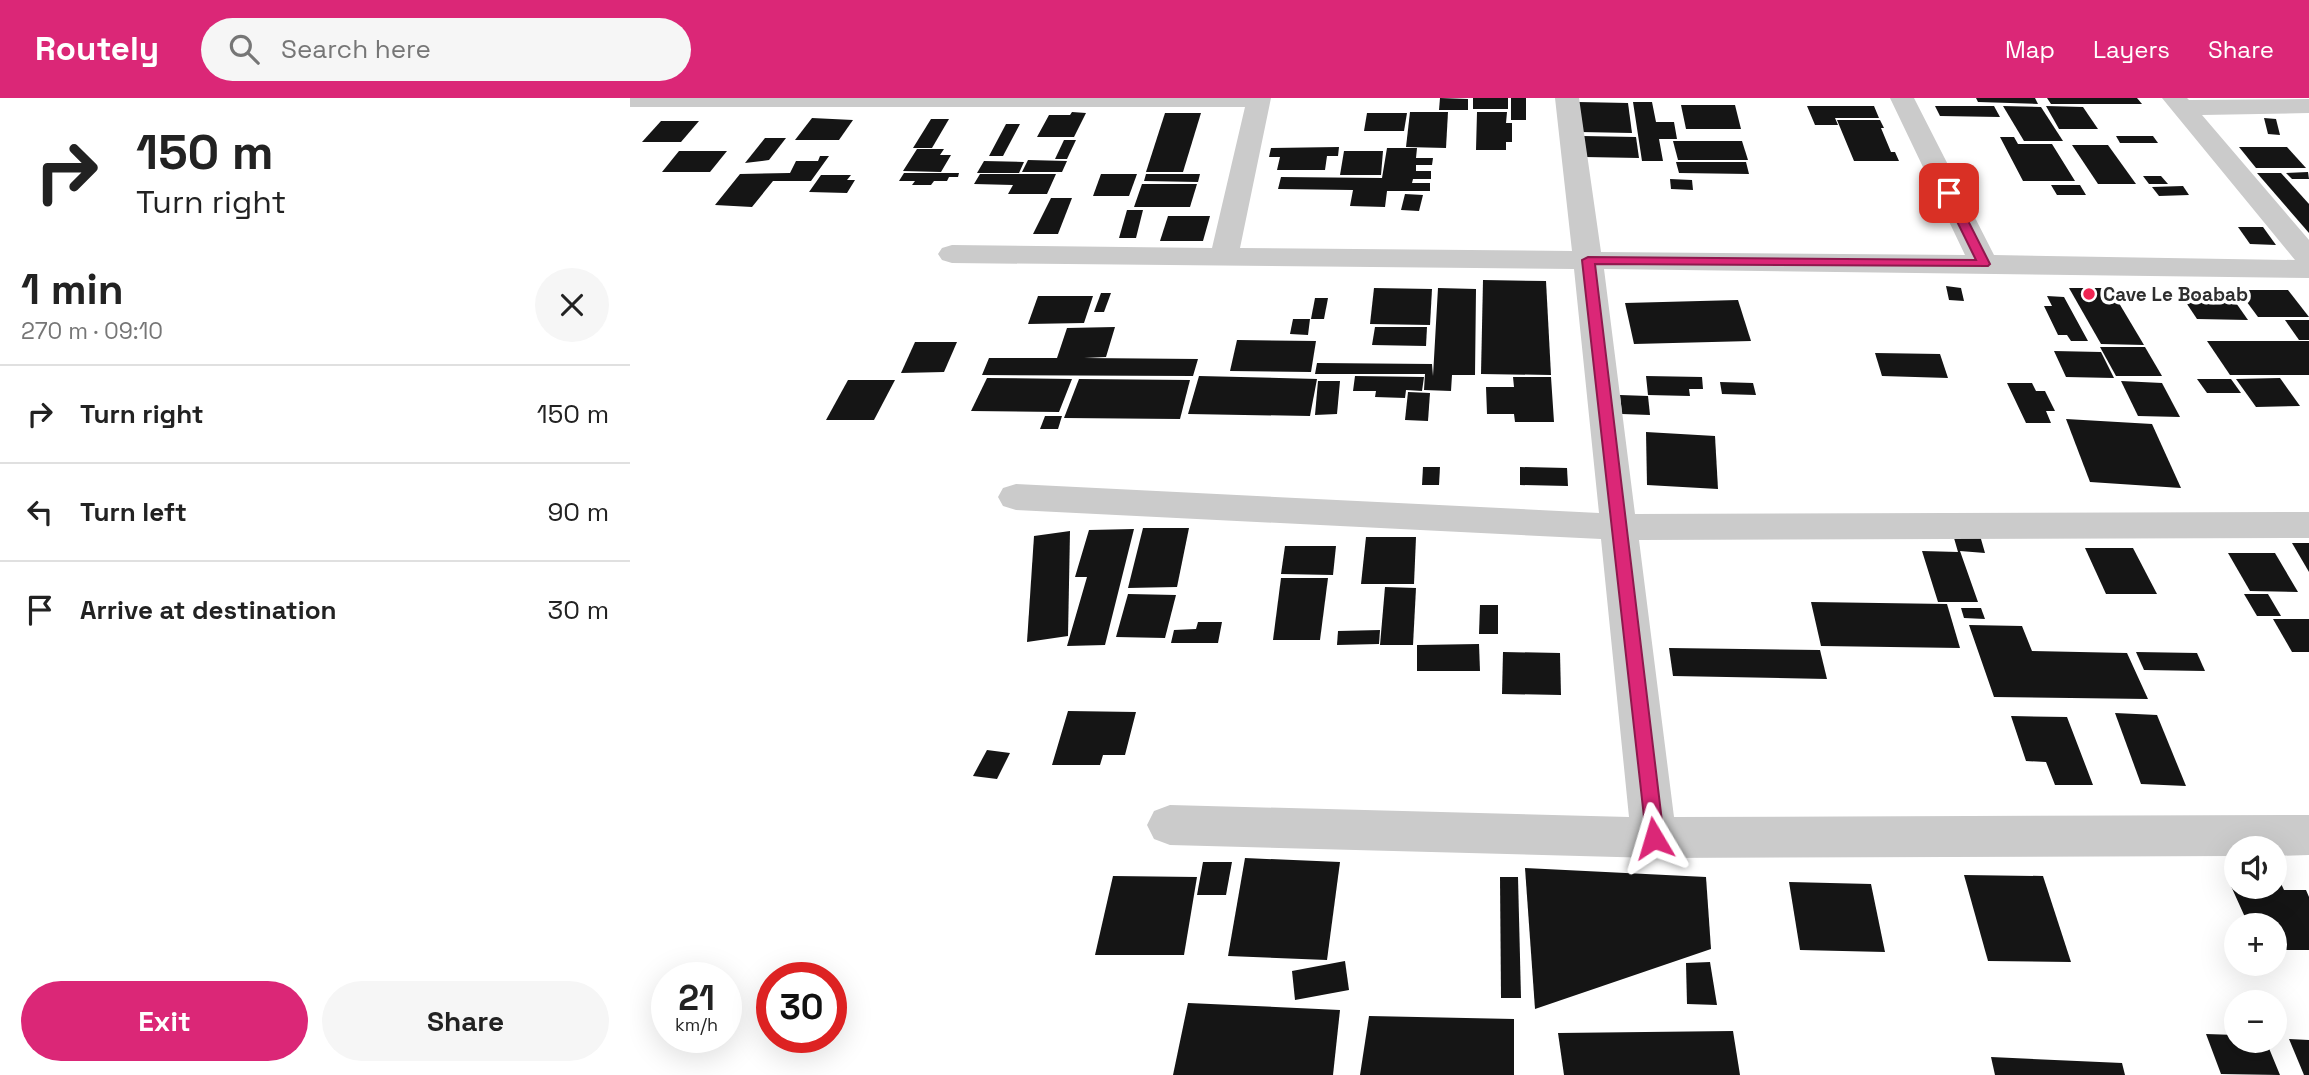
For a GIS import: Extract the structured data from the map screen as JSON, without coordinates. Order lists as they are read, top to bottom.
{
  "places": ["Cave Le Boabab"],
  "page": {
    "header": "Routely",
    "search": "Search here",
    "nav": ["Map", "Layers", "Share"],
    "turn": ["150 m", "Turn right"],
    "heading": ["1 min", "270 m · 09:10"],
    "list": [
      {
        "name": "Turn right",
        "value": "150 m"
      },
      {
        "name": "Turn left",
        "value": "90 m"
      },
      {
        "name": "Arrive at destination",
        "value": "30 m"
      }
    ],
    "map_buttons": ["+", "−"],
    "speed": "21 km/h",
    "limit": "30",
    "buttons": ["Exit", "Share"]
  }
}
